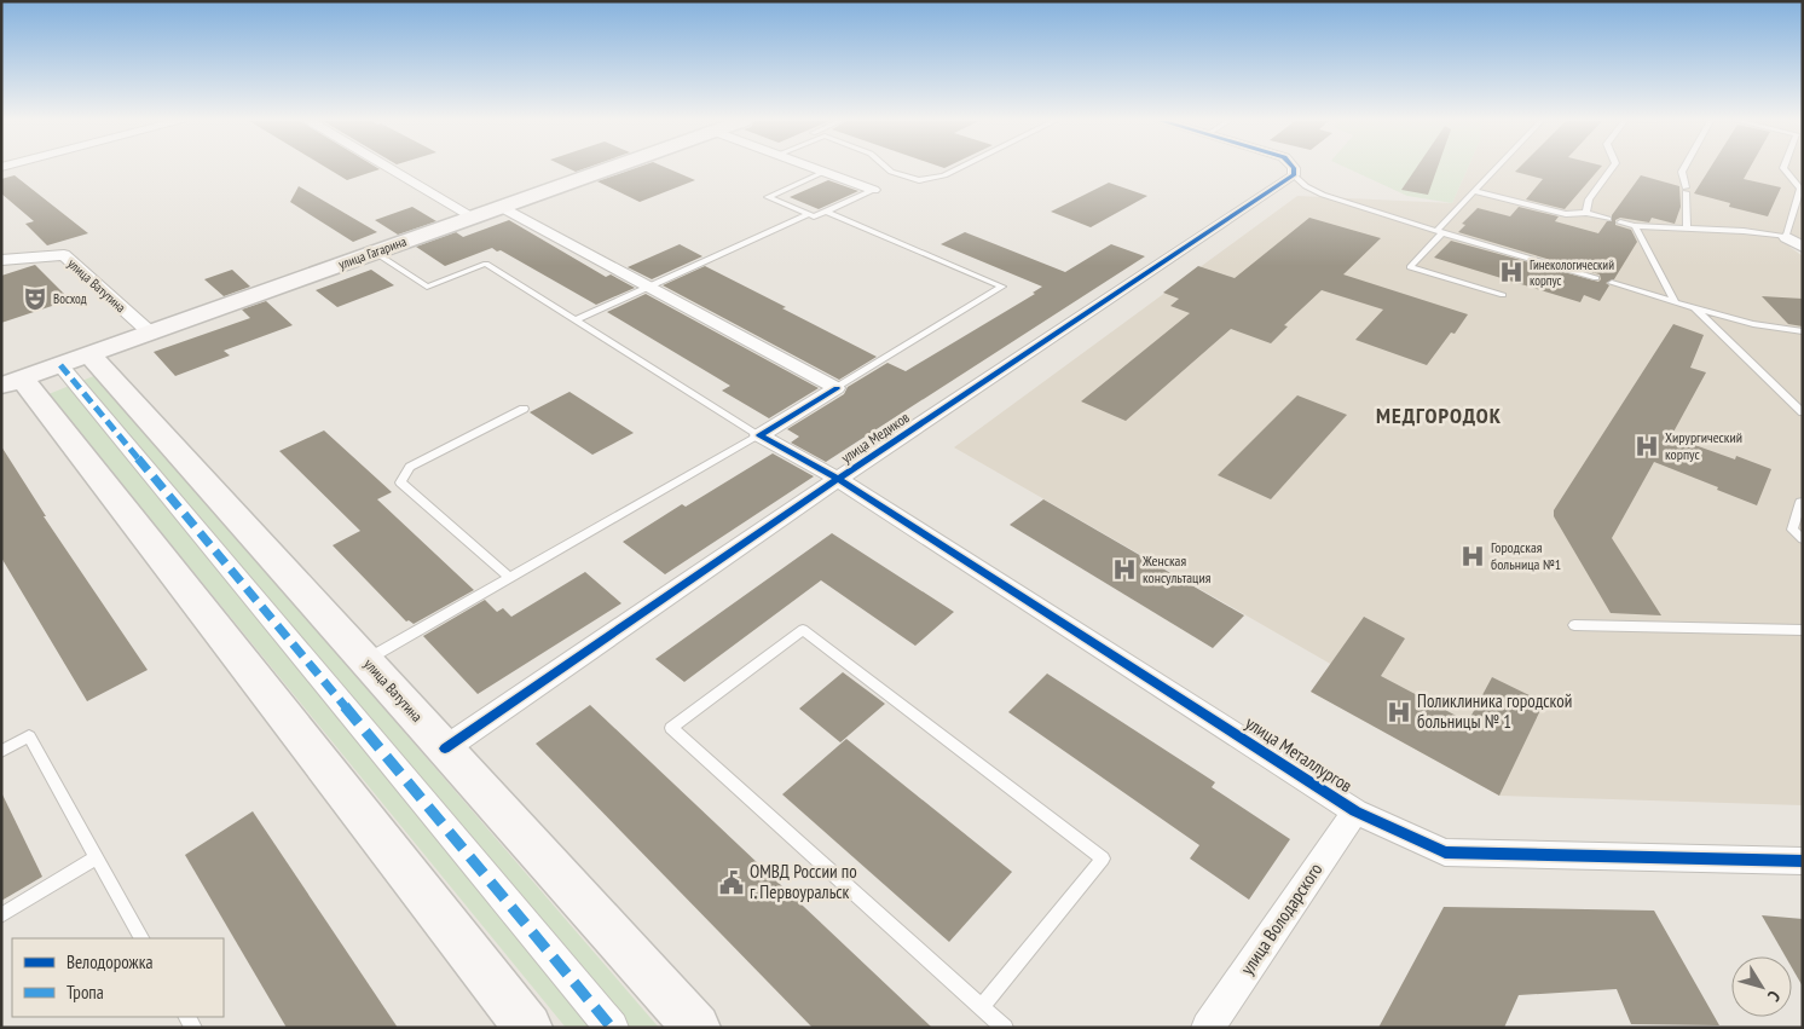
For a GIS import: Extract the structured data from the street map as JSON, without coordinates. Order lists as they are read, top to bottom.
{
  "streets": {
    "street": [
      "улица Гагарина",
      "улица Ватутина",
      "улица Медиков",
      "улица Металлургов",
      "улица Володарского"
    ]
  },
  "crossings": [
    ["улица Гагарина", "улица Ватутина"],
    ["улица Ватутина", "улица Медиков"],
    ["улица Медиков", "улица Металлургов"],
    ["улица Металлургов", "улица Володарского"]
  ],
  "districts": ["МЕДГОРОДОК"],
  "places": {
    "hospital": [
      "Гинекологический корпус",
      "Хирургический корпус",
      "Городская больница №1",
      "Женская консультация",
      "Поликлиника городской больницы № 1"
    ],
    "theatre": ["Восход"],
    "public building": ["ОМВД России по г. Первоуральск"]
  },
  "legend": ["Велодорожка", "Тропа"],
  "north": "bottom right"
}
